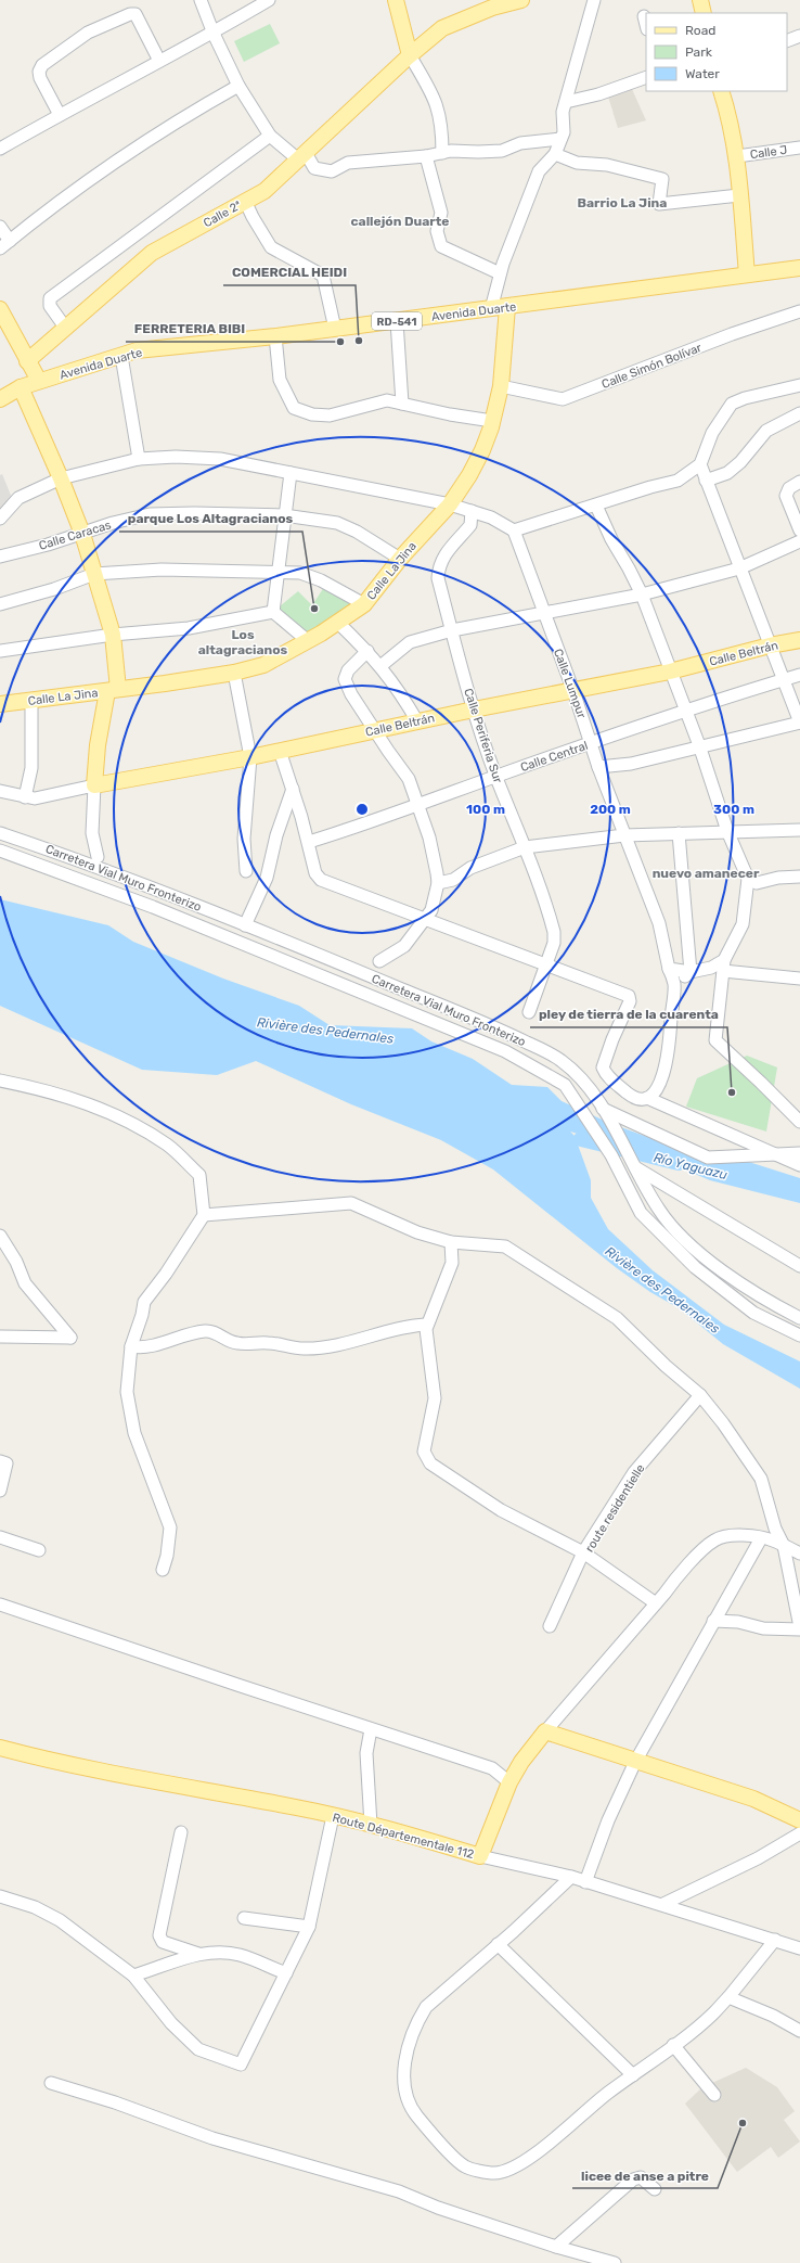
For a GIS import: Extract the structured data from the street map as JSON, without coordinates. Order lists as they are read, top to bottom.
{
  "streets": {
    "main road": [
      "Calle 2ª",
      "Avenida Duarte",
      "RD-541",
      "Calle La Jina",
      "Calle Beltrán",
      "Route Départementale 112"
    ],
    "street": [
      "Calle J",
      "Calle Simón Bolívar",
      "Calle Caracas",
      "Calle Lumpur",
      "Calle Periferia Sur",
      "Calle Central",
      "Carretera Vial Muro Fronterizo",
      "route residentielle"
    ]
  },
  "crossings": [
    ["Avenida Duarte", "Calle La Jina"],
    ["Calle Simón Bolívar", "Calle La Jina"],
    ["Calle Caracas", "Calle La Jina"],
    ["Calle Beltrán", "Calle Lumpur"],
    ["Calle Beltrán", "Calle Periferia Sur"],
    ["Calle Lumpur", "Calle Central"],
    ["Calle Periferia Sur", "Calle Central"]
  ],
  "districts": [
    "Barrio La Jina",
    "callejón Duarte",
    "Los altagracianos",
    "nuevo amanecer"
  ],
  "water": ["Rivière des Pedernales", "Río Yaguazu"],
  "places": [
    "COMERCIAL HEIDI",
    "FERRETERIA BIBI",
    "parque Los Altagracianos",
    "pley de tierra de la cuarenta",
    "licee de anse a pitre"
  ],
  "legend": ["Road", "Park", "Water"],
  "rings": ["100 m", "200 m", "300 m"]
}
